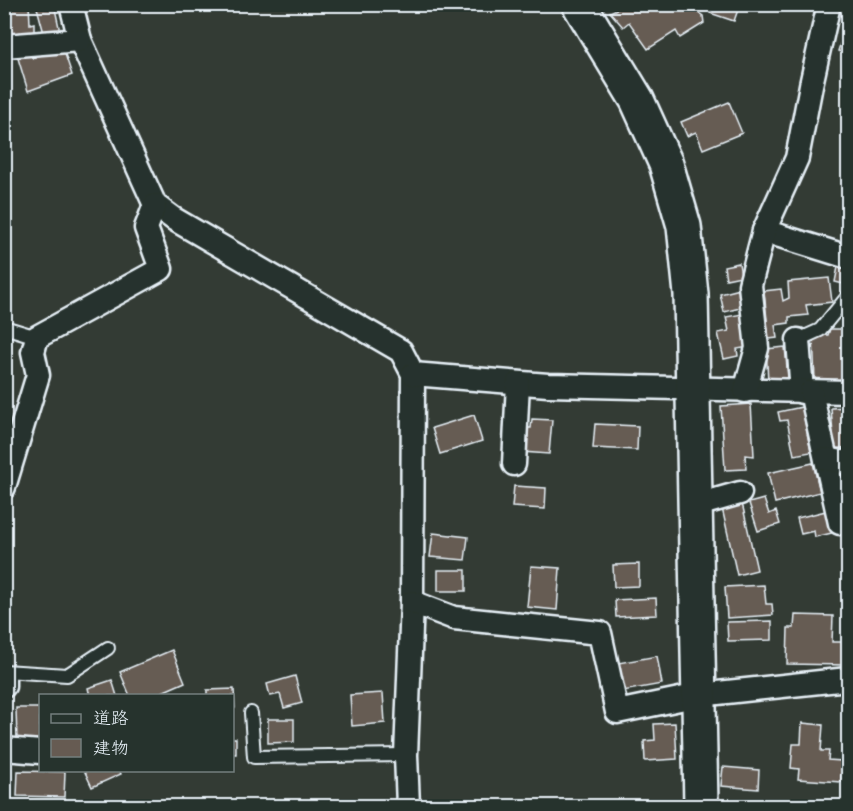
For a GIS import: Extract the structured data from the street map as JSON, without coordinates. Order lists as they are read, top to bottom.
{
  "legend": ["道路", "建物"]
}
